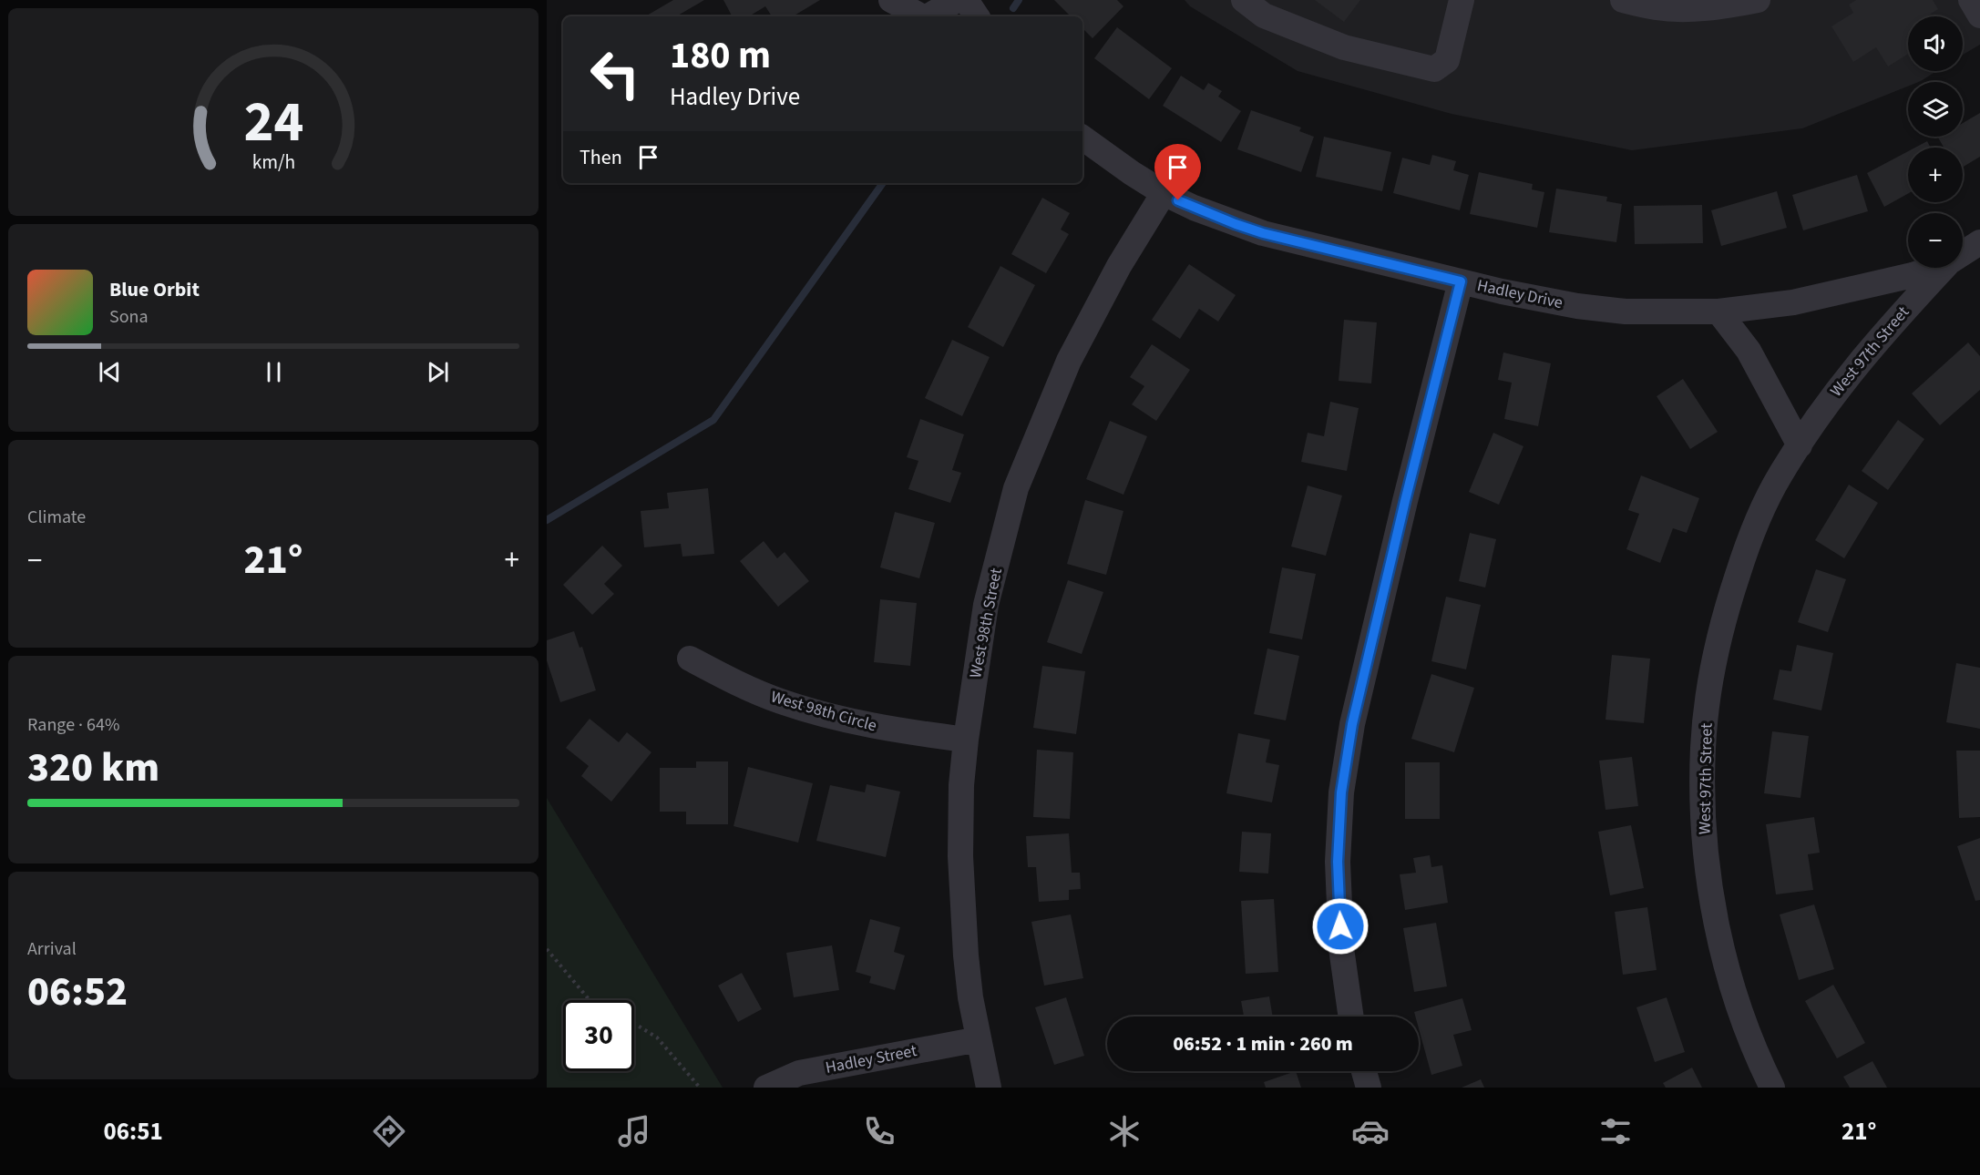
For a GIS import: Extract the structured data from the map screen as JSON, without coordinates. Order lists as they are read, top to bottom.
{
  "streets": {
    "street": [
      "Hadley Drive",
      "West 97th Street",
      "West 98th Street",
      "West 98th Circle",
      "Hadley Street"
    ]
  },
  "crossings": [
    ["Hadley Drive", "West 98th Street"],
    ["West 98th Street", "West 98th Circle"],
    ["West 98th Street", "Hadley Street"]
  ],
  "page": {
    "map_buttons": ["+", "−"],
    "turn": ["180 m", "Hadley Drive"],
    "then": "Then",
    "song": ["Blue Orbit", "Sona"],
    "tile": [
      "Climate",
      ["Range · 64%", "320 km"],
      ["Arrival", "06:52"]
    ],
    "heat": ["−", "21°", "+"],
    "limit": "30",
    "trip": "06:52 · 1 min · 260 m",
    "tabs": ["06:51", "21°"],
    "gauge": ["24", "km/h"]
  }
}
